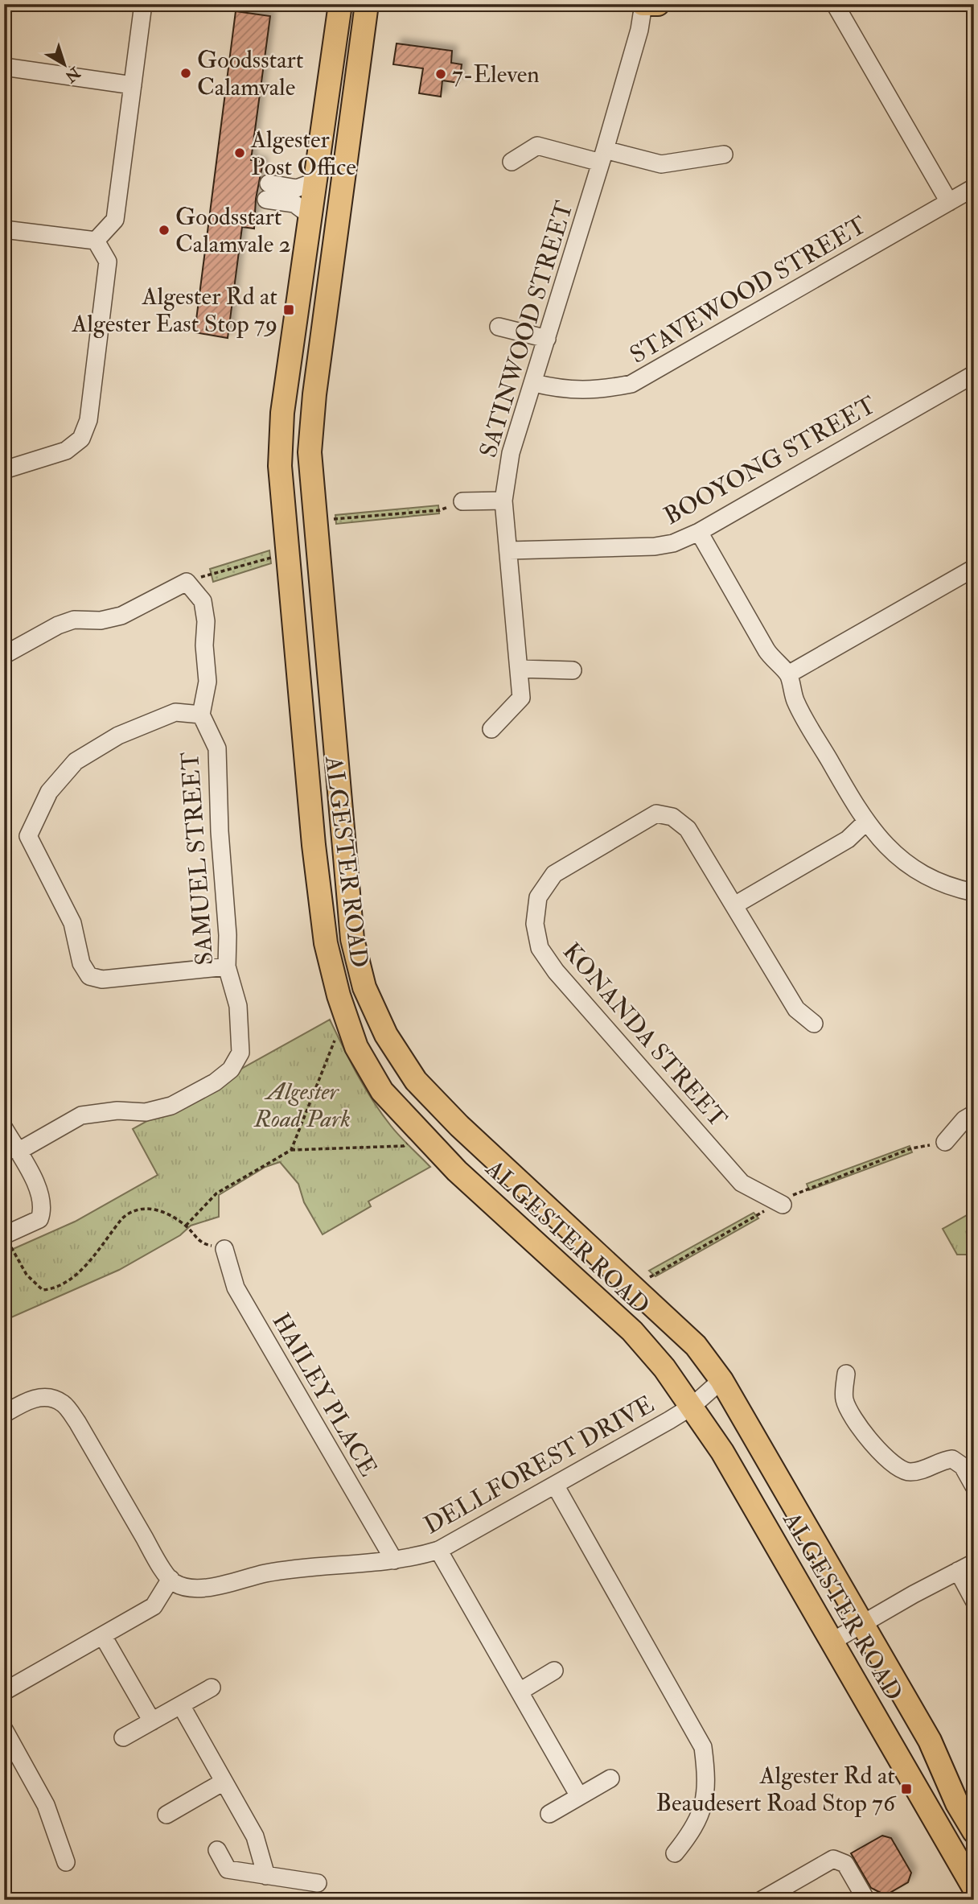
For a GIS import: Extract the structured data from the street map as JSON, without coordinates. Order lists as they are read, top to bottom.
{
  "streets": {
    "main road": ["ALGESTER ROAD"],
    "street": [
      "STAVEWOOD STREET",
      "SATINWOOD STREET",
      "BOOYONG STREET",
      "SAMUEL STREET",
      "KONANDA STREET",
      "HAILEY PLACE",
      "DELLFOREST DRIVE"
    ]
  },
  "crossings": [
    ["STAVEWOOD STREET", "SATINWOOD STREET"],
    ["SATINWOOD STREET", "BOOYONG STREET"],
    ["ALGESTER ROAD", "DELLFOREST DRIVE"],
    ["HAILEY PLACE", "DELLFOREST DRIVE"]
  ],
  "parks": ["Algester Road Park"],
  "places": {
    "other": [
      "Goodsstart Calamvale",
      "7-Eleven",
      "Algester Post Office",
      "Goodsstart Calamvale 2"
    ],
    "transit": ["Algester Rd at Algester East Stop 79", "Algester Rd at Beaudesert Road Stop 76"]
  },
  "north": "bottom right"
}
